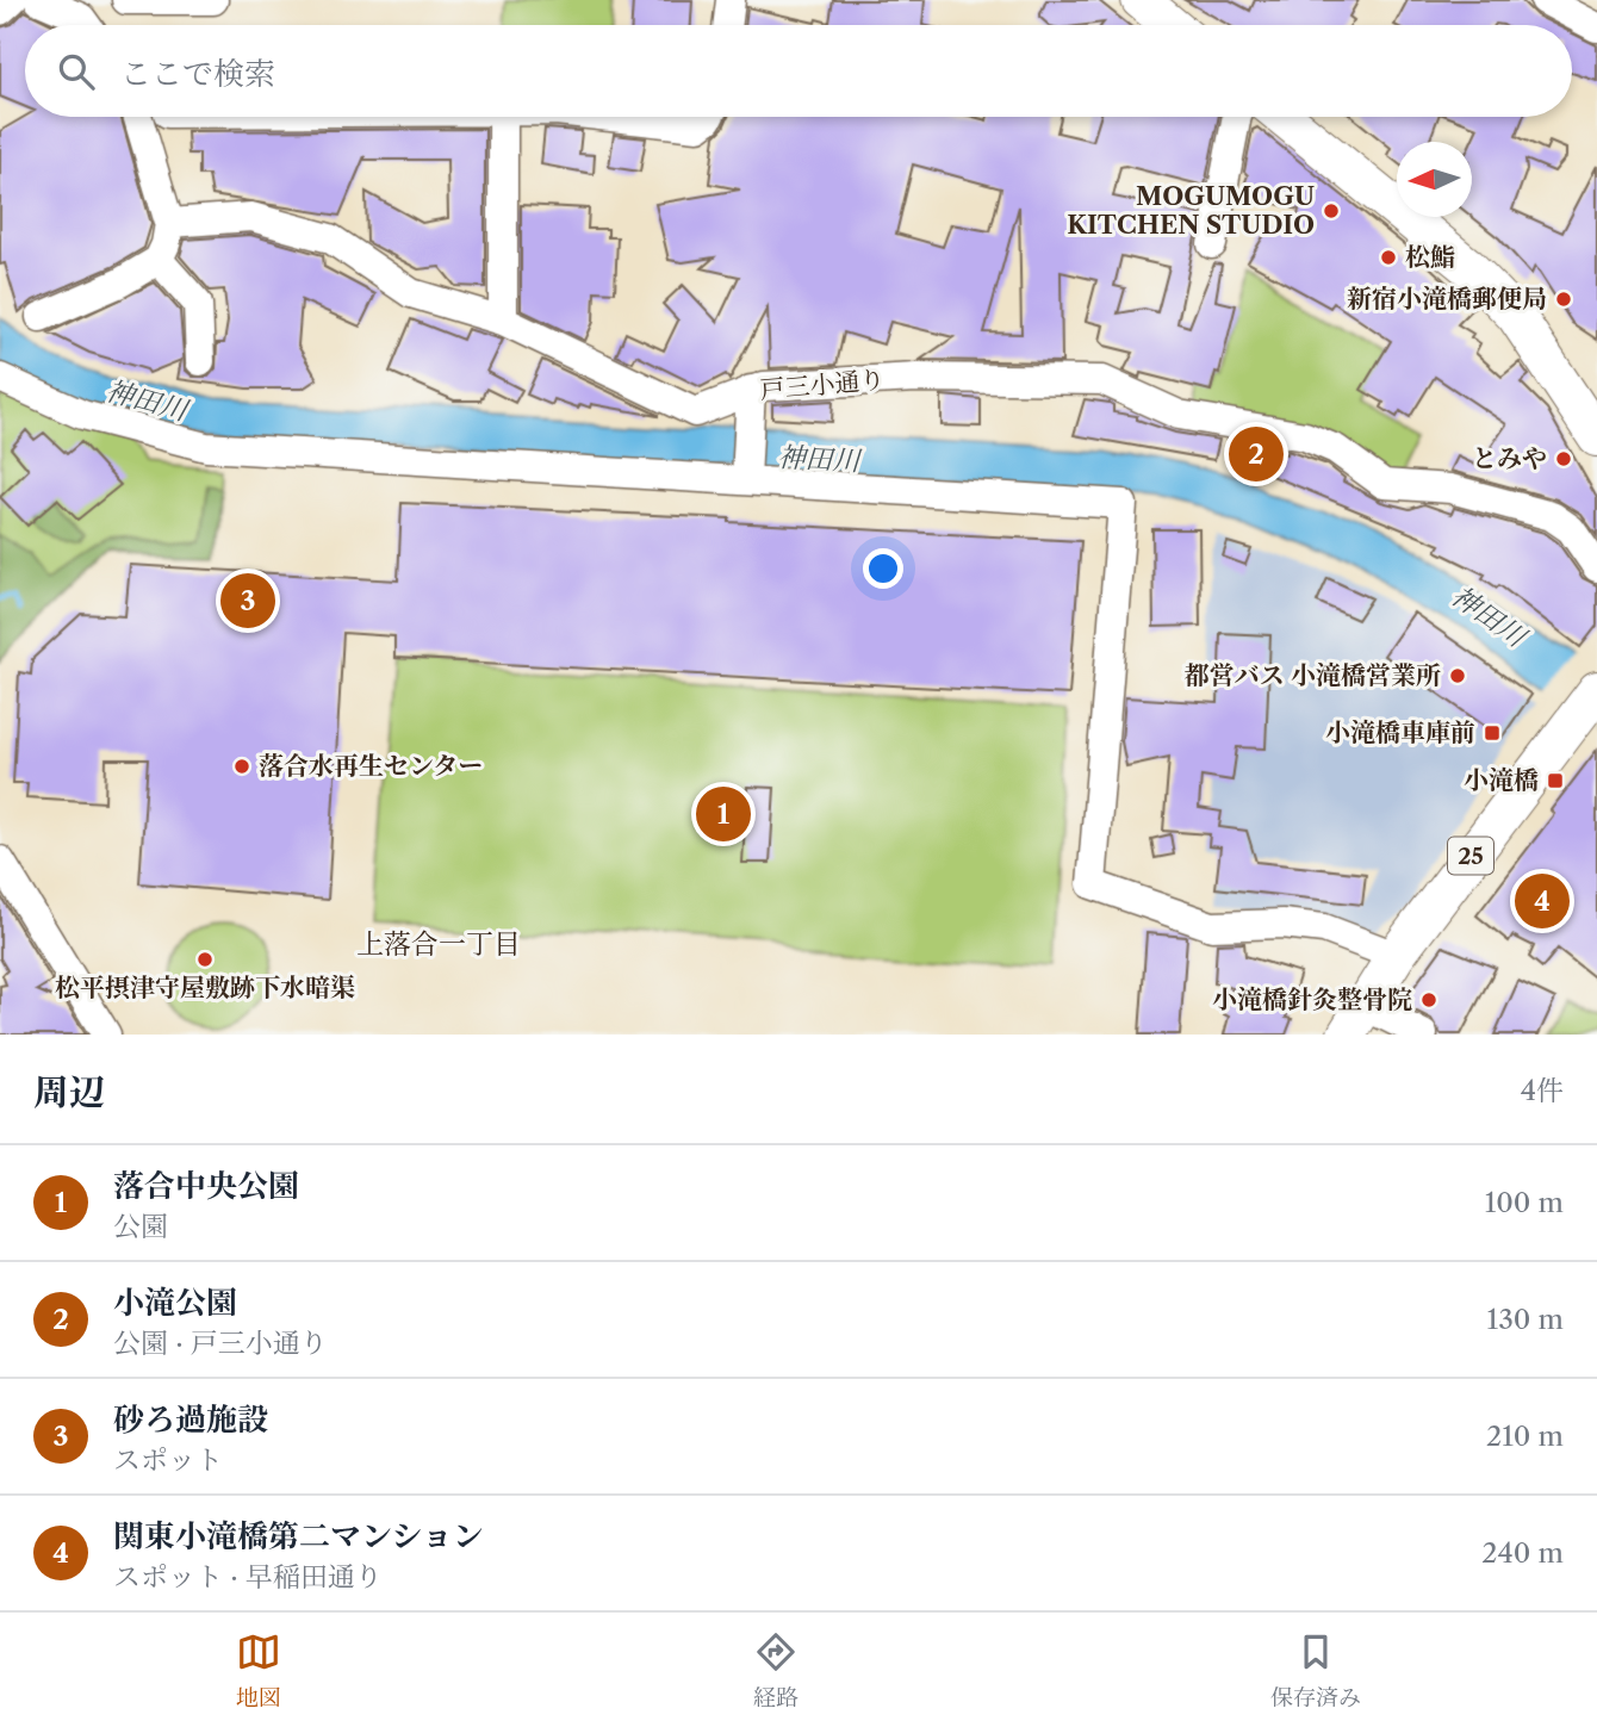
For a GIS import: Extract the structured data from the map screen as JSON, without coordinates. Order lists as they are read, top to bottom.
{
  "streets": {
    "main road": ["25"],
    "street": ["戸三小通り"]
  },
  "districts": ["上落合一丁目"],
  "water": ["神田川"],
  "places": {
    "other": [
      "MOGUMOGU KITCHEN STUDIO",
      "松鮨",
      "新宿小滝橋郵便局",
      "とみや",
      "都営バス 小滝橋営業所",
      "落合水再生センター",
      "松平摂津守屋敷跡下水暗渠",
      "小滝橋針灸整骨院"
    ],
    "transit": ["小滝橋車庫前", "小滝橋"]
  },
  "north": "left",
  "page": {
    "search": "ここで検索",
    "pins": [
      "2",
      "3",
      "1",
      "4"
    ],
    "heading": ["周辺", "4件"],
    "list": [
      {
        "mark": "1",
        "name": "落合中央公園",
        "note": "公園",
        "value": "100 m"
      },
      {
        "mark": "2",
        "name": "小滝公園",
        "note": "公園 · 戸三小通り",
        "value": "130 m"
      },
      {
        "mark": "3",
        "name": "砂ろ過施設",
        "note": "スポット",
        "value": "210 m"
      },
      {
        "mark": "4",
        "name": "関東小滝橋第二マンション",
        "note": "スポット · 早稲田通り",
        "value": "240 m"
      }
    ],
    "nav": ["地図", "経路", "保存済み"]
  }
}
